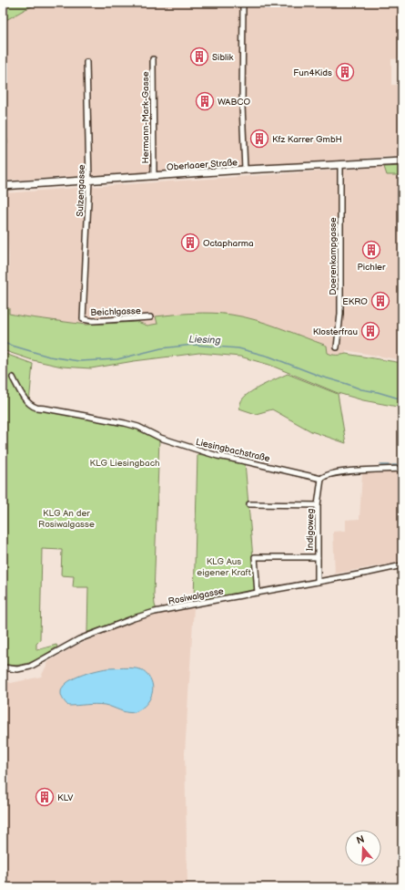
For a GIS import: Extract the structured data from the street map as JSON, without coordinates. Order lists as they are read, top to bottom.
{
  "streets": {
    "main road": ["Oberlaaer Straße"],
    "street": [
      "Hermann-Mark-Gasse",
      "Sulzengasse",
      "Doerenkampgasse",
      "Beichlgasse",
      "Liesingbachstraße",
      "Indigoweg",
      "Rosiwalgasse"
    ]
  },
  "crossings": [
    ["Hermann-Mark-Gasse", "Oberlaaer Straße"],
    ["Oberlaaer Straße", "Sulzengasse"],
    ["Oberlaaer Straße", "Doerenkampgasse"],
    ["Sulzengasse", "Beichlgasse"],
    ["Liesingbachstraße", "Indigoweg"],
    ["Indigoweg", "Rosiwalgasse"]
  ],
  "water": ["Liesing"],
  "parks": ["KLG Liesingbach", "KLG An der Rosiwalgasse", "KLG Aus eigener Kraft"],
  "places": {
    "building": [
      "Siblik",
      "Fun4Kids",
      "WABCO",
      "Kfz Karrer GmbH",
      "Octapharma",
      "Pichler",
      "EKRO",
      "Klosterfrau",
      "KLV"
    ]
  },
  "north": "top"
}
